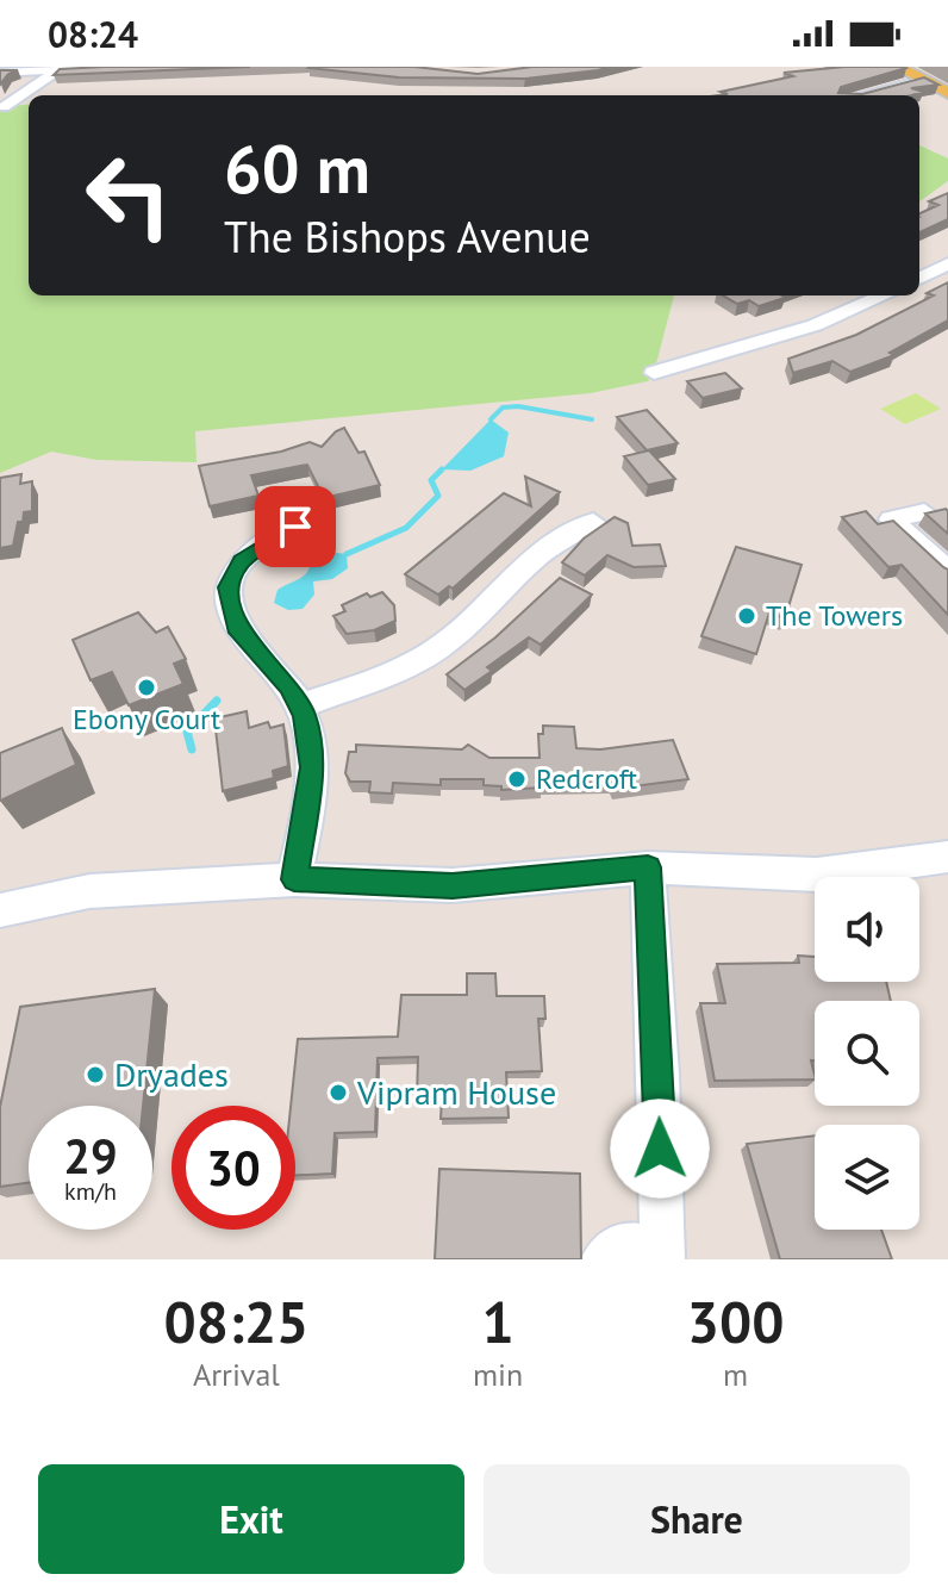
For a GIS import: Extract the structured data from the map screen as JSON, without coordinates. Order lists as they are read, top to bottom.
{
  "places": [
    "The Towers",
    "Ebony Court",
    "Redcroft",
    "Dryades",
    "Vipram House"
  ],
  "page": {
    "status": "08:24",
    "turn": ["60 m", "The Bishops Avenue"],
    "speed": "29 km/h",
    "limit": "30",
    "eta": [
      "08:25",
      "Arrival",
      "1",
      "min",
      "300",
      "m"
    ],
    "buttons": ["Exit", "Share"]
  }
}
